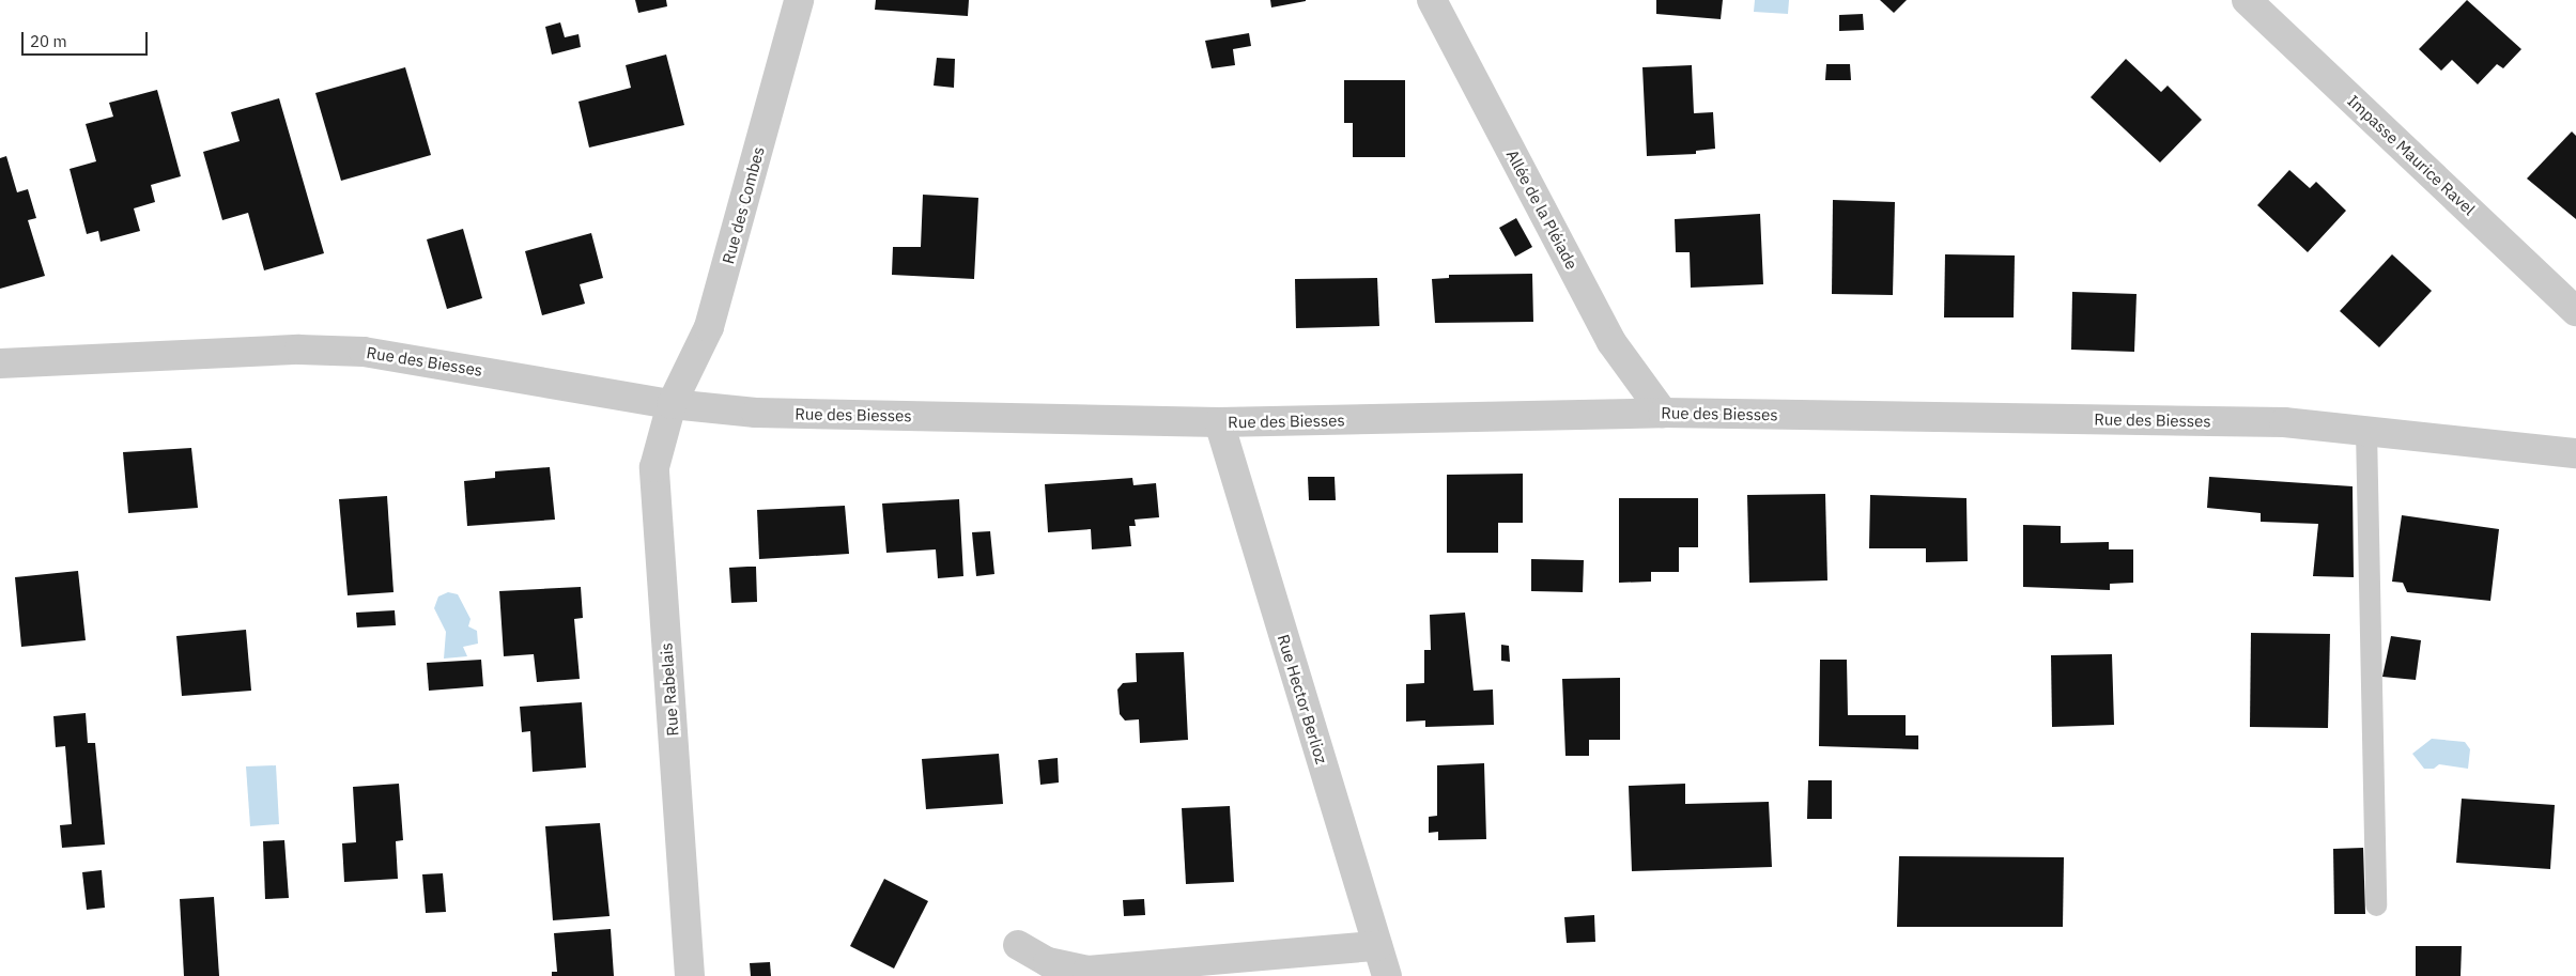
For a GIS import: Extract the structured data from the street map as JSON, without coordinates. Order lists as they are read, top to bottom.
{
  "streets": {
    "street": [
      "Impasse Maurice Ravel",
      "Rue des Combes",
      "Allée de la Pléiade",
      "Rue des Biesses",
      "Rue Rabelais",
      "Rue Hector Berlioz"
    ]
  },
  "crossings": [
    ["Rue des Combes", "Rue des Biesses"],
    ["Rue des Combes", "Rue Rabelais"],
    ["Allée de la Pléiade", "Rue des Biesses"],
    ["Rue des Biesses", "Rue Rabelais"],
    ["Rue des Biesses", "Rue Hector Berlioz"]
  ],
  "scale_bar": "20 m"
}
